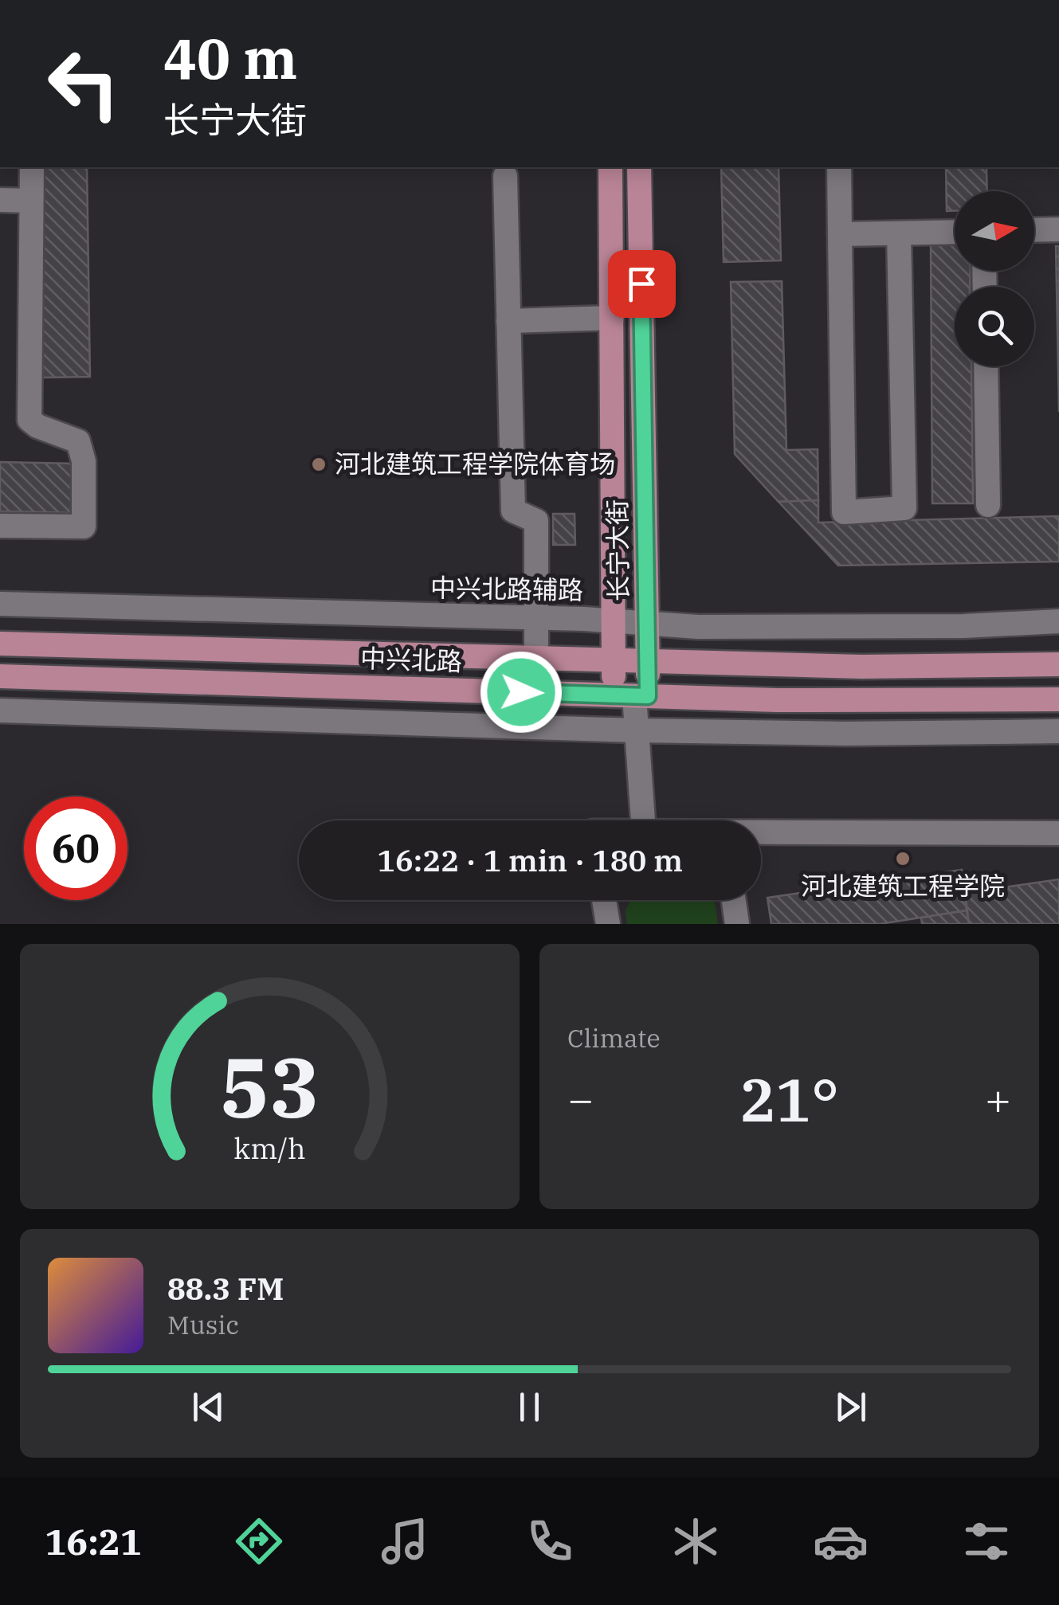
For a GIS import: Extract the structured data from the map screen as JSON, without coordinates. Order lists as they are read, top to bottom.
{
  "streets": {
    "main road": ["长宁大街", "中兴北路"],
    "street": ["中兴北路辅路"]
  },
  "crossings": [
    ["长宁大街", "中兴北路辅路"],
    ["长宁大街", "中兴北路"]
  ],
  "places": ["河北建筑工程学院体育场", "河北建筑工程学院"],
  "north": "right",
  "page": {
    "turn": ["40 m", "长宁大街"],
    "limit": "60",
    "trip": "16:22 · 1 min · 180 m",
    "tile": "Climate",
    "heat": ["−", "21°", "+"],
    "song": ["88.3 FM", "Music"],
    "tabs": "16:21",
    "gauge": ["53", "km/h"]
  }
}
